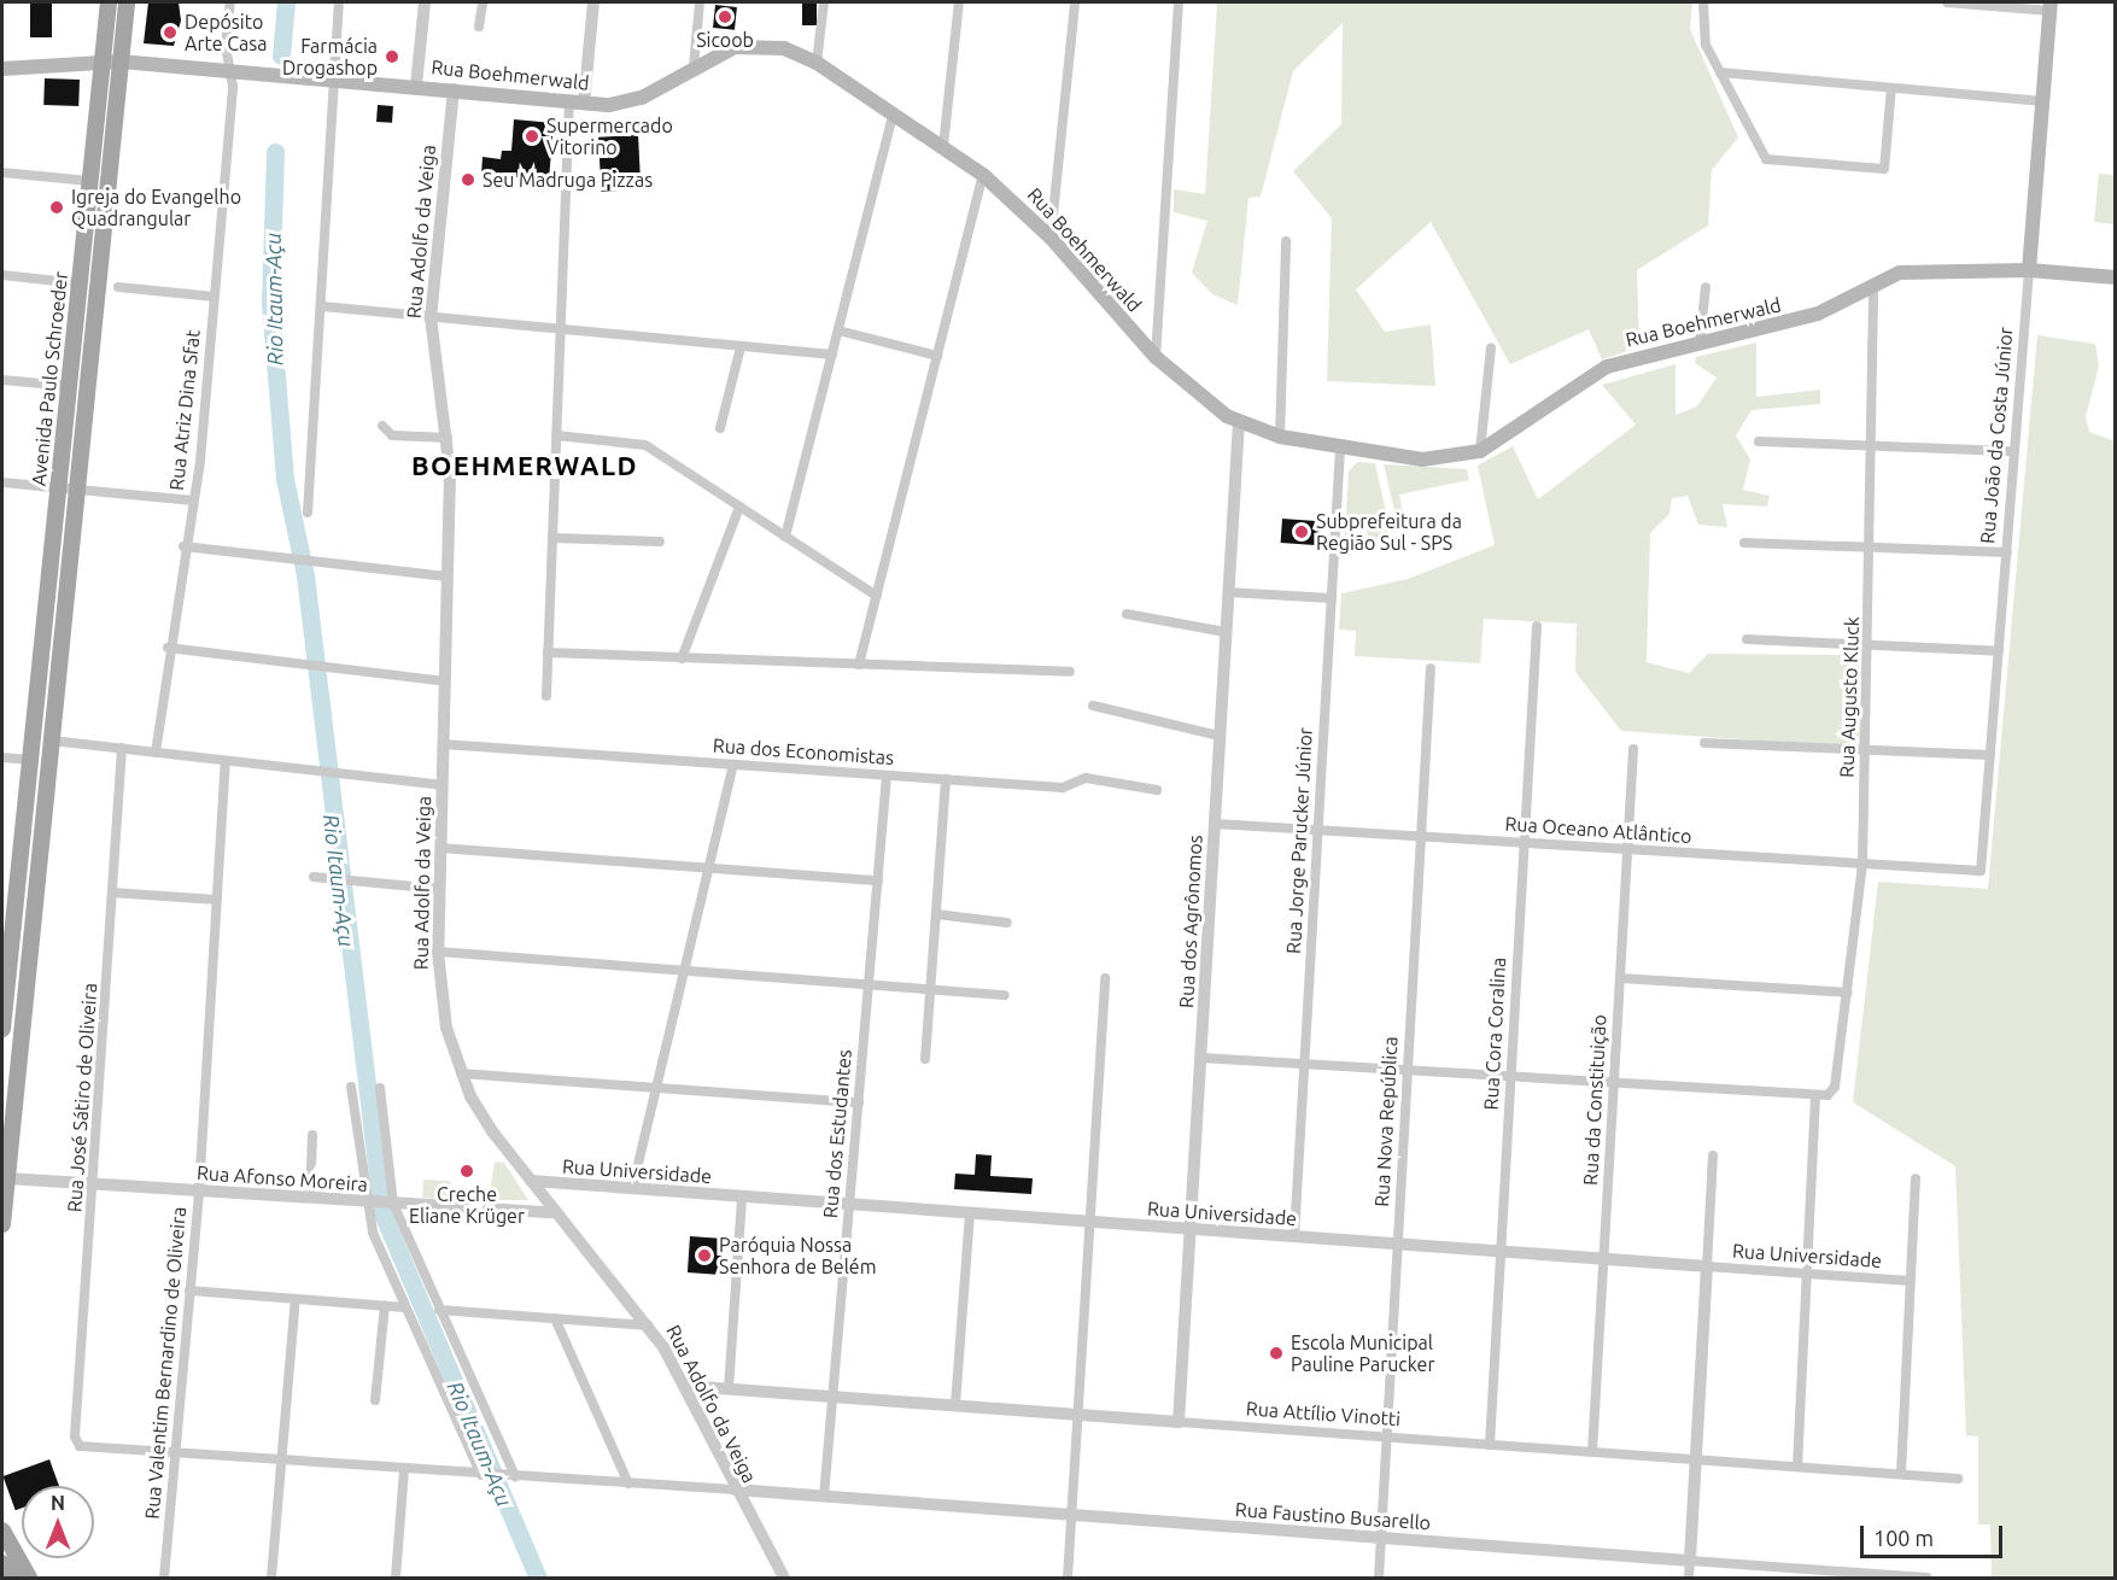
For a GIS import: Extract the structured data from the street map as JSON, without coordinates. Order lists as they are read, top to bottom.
{
  "streets": {
    "main road": ["Rua Boehmerwald", "Avenida Paulo Schroeder", "Rua João da Costa Júnior"],
    "street": [
      "Rua Adolfo da Veiga",
      "Rua Atriz Dina Sfat",
      "Rua Augusto Kluck",
      "Rua dos Economistas",
      "Rua Oceano Atlântico",
      "Rua Jorge Parucker Júnior",
      "Rua dos Agrônomos",
      "Rua Cora Coralina",
      "Rua José Sátiro de Oliveira",
      "Rua da Constituição",
      "Rua Nova República",
      "Rua dos Estudantes",
      "Rua Universidade",
      "Rua Afonso Moreira",
      "Rua Valentim Bernardino de Oliveira",
      "Rua Attílio Vinotti",
      "Rua Faustino Busarello"
    ]
  },
  "crossings": [
    ["Rua Boehmerwald", "Rua Adolfo da Veiga"],
    ["Rua Boehmerwald", "Avenida Paulo Schroeder"],
    ["Rua Boehmerwald", "Rua Atriz Dina Sfat"],
    ["Rua Boehmerwald", "Rua João da Costa Júnior"],
    ["Rua Boehmerwald", "Rua Augusto Kluck"],
    ["Rua Boehmerwald", "Rua Jorge Parucker Júnior"],
    ["Rua Boehmerwald", "Rua dos Agrônomos"],
    ["Rua Adolfo da Veiga", "Rua dos Economistas"],
    ["Rua Adolfo da Veiga", "Rua Universidade"],
    ["Rua Adolfo da Veiga", "Rua Afonso Moreira"],
    ["Rua Adolfo da Veiga", "Rua Attílio Vinotti"],
    ["Rua Adolfo da Veiga", "Rua Faustino Busarello"],
    ["Avenida Paulo Schroeder", "Rua Afonso Moreira"],
    ["Rua João da Costa Júnior", "Rua Oceano Atlântico"],
    ["Rua Augusto Kluck", "Rua Oceano Atlântico"],
    ["Rua dos Economistas", "Rua dos Estudantes"],
    ["Rua Oceano Atlântico", "Rua Jorge Parucker Júnior"],
    ["Rua Oceano Atlântico", "Rua dos Agrônomos"],
    ["Rua Oceano Atlântico", "Rua Cora Coralina"],
    ["Rua Oceano Atlântico", "Rua da Constituição"],
    ["Rua Oceano Atlântico", "Rua Nova República"],
    ["Rua Jorge Parucker Júnior", "Rua Universidade"],
    ["Rua dos Agrônomos", "Rua Universidade"],
    ["Rua dos Agrônomos", "Rua Attílio Vinotti"],
    ["Rua Cora Coralina", "Rua Universidade"],
    ["Rua Cora Coralina", "Rua Attílio Vinotti"],
    ["Rua José Sátiro de Oliveira", "Rua Afonso Moreira"],
    ["Rua José Sátiro de Oliveira", "Rua Valentim Bernardino de Oliveira"],
    ["Rua da Constituição", "Rua Universidade"],
    ["Rua da Constituição", "Rua Attílio Vinotti"],
    ["Rua Nova República", "Rua Universidade"],
    ["Rua Nova República", "Rua Attílio Vinotti"],
    ["Rua Nova República", "Rua Faustino Busarello"],
    ["Rua dos Estudantes", "Rua Universidade"],
    ["Rua dos Estudantes", "Rua Attílio Vinotti"],
    ["Rua dos Estudantes", "Rua Faustino Busarello"],
    ["Rua Afonso Moreira", "Rua Valentim Bernardino de Oliveira"]
  ],
  "districts": ["BOEHMERWALD"],
  "water": ["Rio Itaum-Açu"],
  "places": [
    "Sicoob",
    "Depósito Arte Casa",
    "Farmácia Drogashop",
    "Supermercado Vitorino",
    "Seu Madruga Pizzas",
    "Igreja do Evangelho Quadrangular",
    "Subprefeitura da Região Sul - SPS",
    "Creche Eliane Krüger",
    "Paróquia Nossa Senhora de Belém",
    "Escola Municipal Pauline Parucker"
  ],
  "scale_bar": "100 m",
  "north": "top"
}
